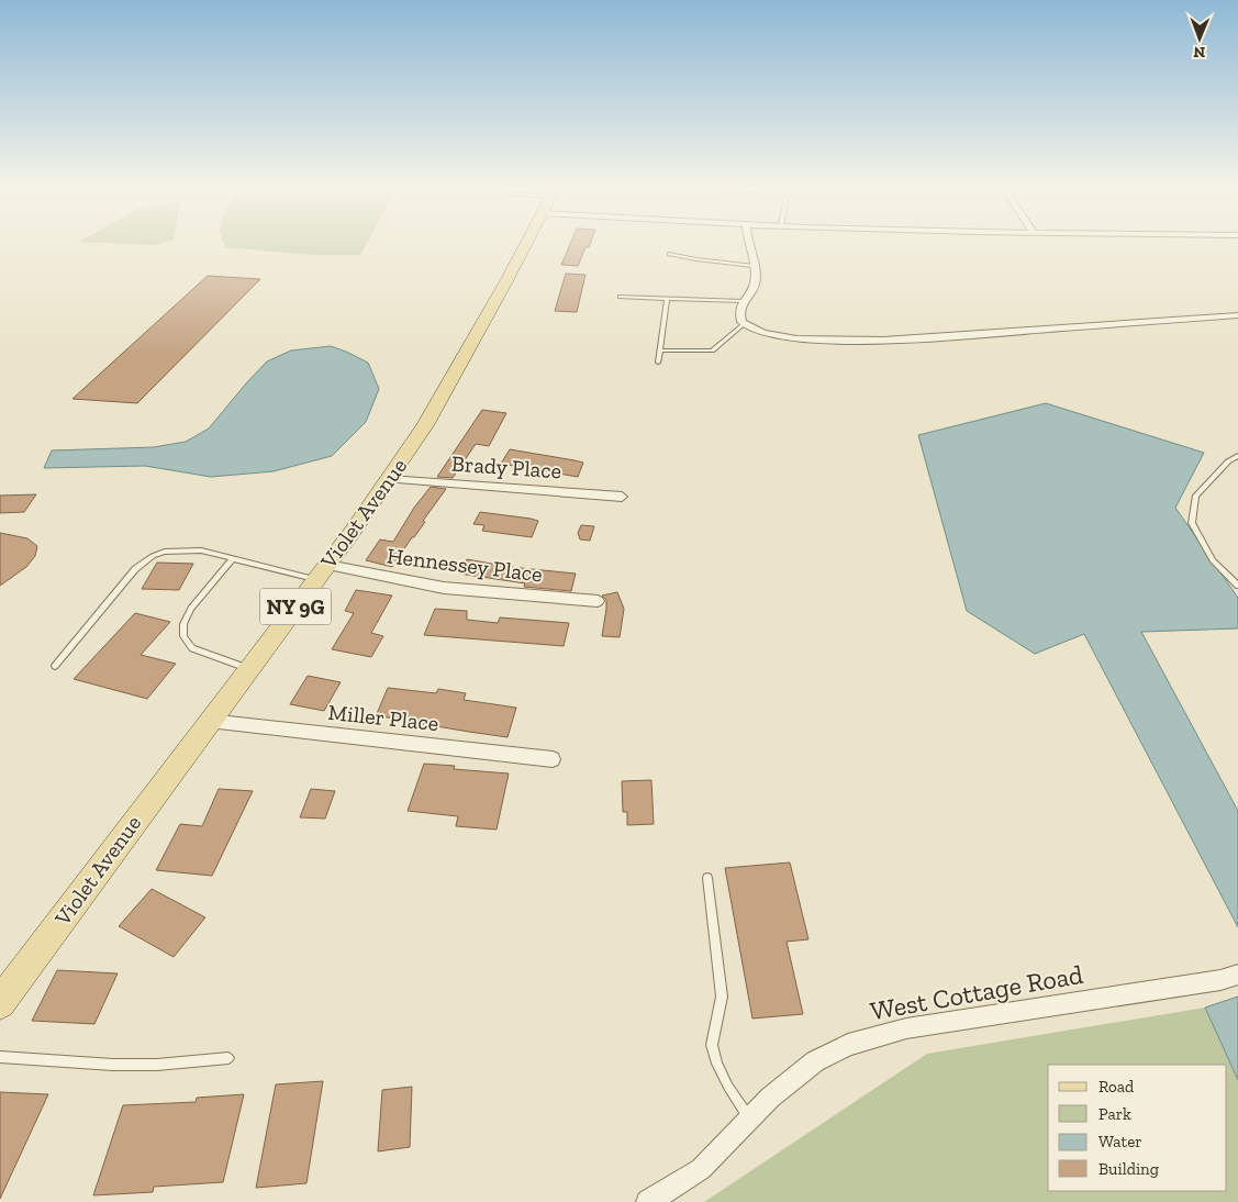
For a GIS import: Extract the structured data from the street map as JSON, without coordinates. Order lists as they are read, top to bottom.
{
  "streets": {
    "main road": ["Violet Avenue", "NY 9G"],
    "street": [
      "Brady Place",
      "Hennessey Place",
      "Miller Place",
      "West Cottage Road"
    ]
  },
  "crossings": [
    ["Brady Place", "Violet Avenue"],
    ["Violet Avenue", "Hennessey Place"],
    ["Violet Avenue", "Miller Place"]
  ],
  "legend": [
    "Road",
    "Park",
    "Water",
    "Building"
  ],
  "north": "bottom"
}
